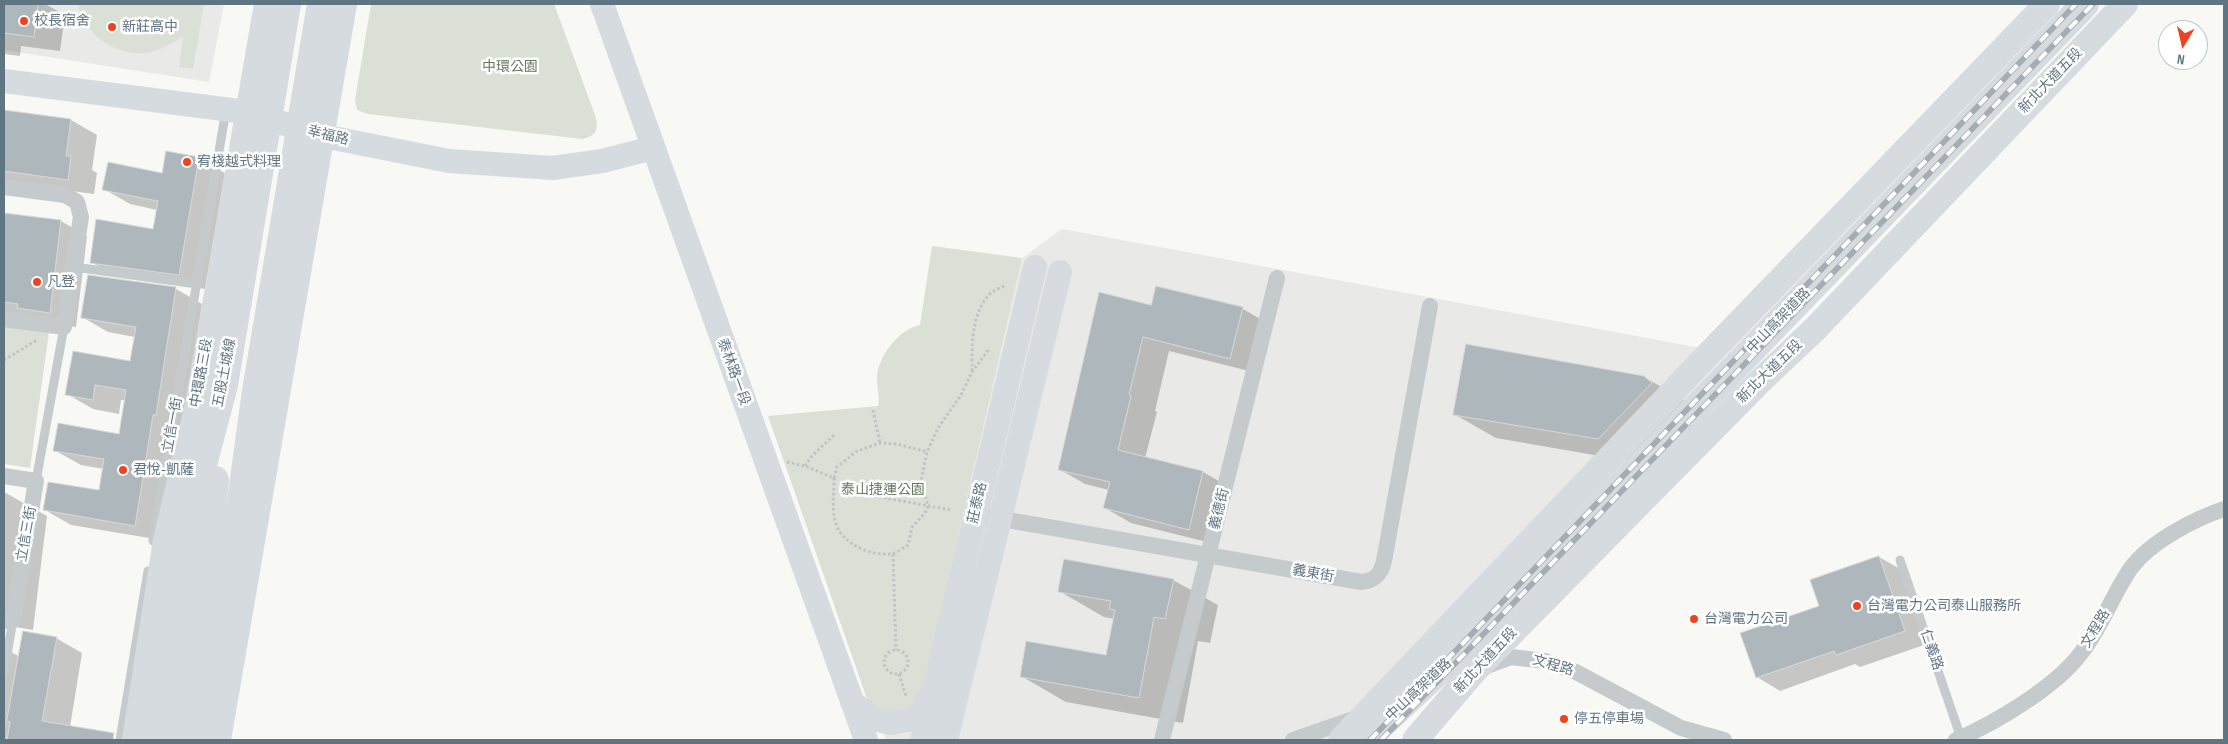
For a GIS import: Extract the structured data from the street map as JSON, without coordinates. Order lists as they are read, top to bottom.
{
  "streets": {
    "highway": ["中山高架道路", "五股土城線"],
    "main road": ["新北大道五段"],
    "street": [
      "幸福路",
      "泰林路一段",
      "中環路三段",
      "莊泰路",
      "義德街",
      "立信三街",
      "義東街",
      "文程路"
    ],
    "lane": ["立信一街", "仁義路"]
  },
  "crossings": [
    ["新北大道五段", "文程路"],
    ["幸福路", "泰林路一段"],
    ["幸福路", "中環路三段"],
    ["幸福路", "立信一街"],
    ["中山高架道路", "文程路"],
    ["中環路三段", "立信一街"],
    ["莊泰路", "義東街"],
    ["義德街", "義東街"],
    ["文程路", "仁義路"]
  ],
  "parks": ["中環公園", "泰山捷運公園"],
  "places": [
    "校長宿舍",
    "新莊高中",
    "宥棧越式料理",
    "凡登",
    "君悅-凱薩",
    "台灣電力公司泰山服務所",
    "台灣電力公司",
    "停五停車場"
  ],
  "north": "bottom"
}
